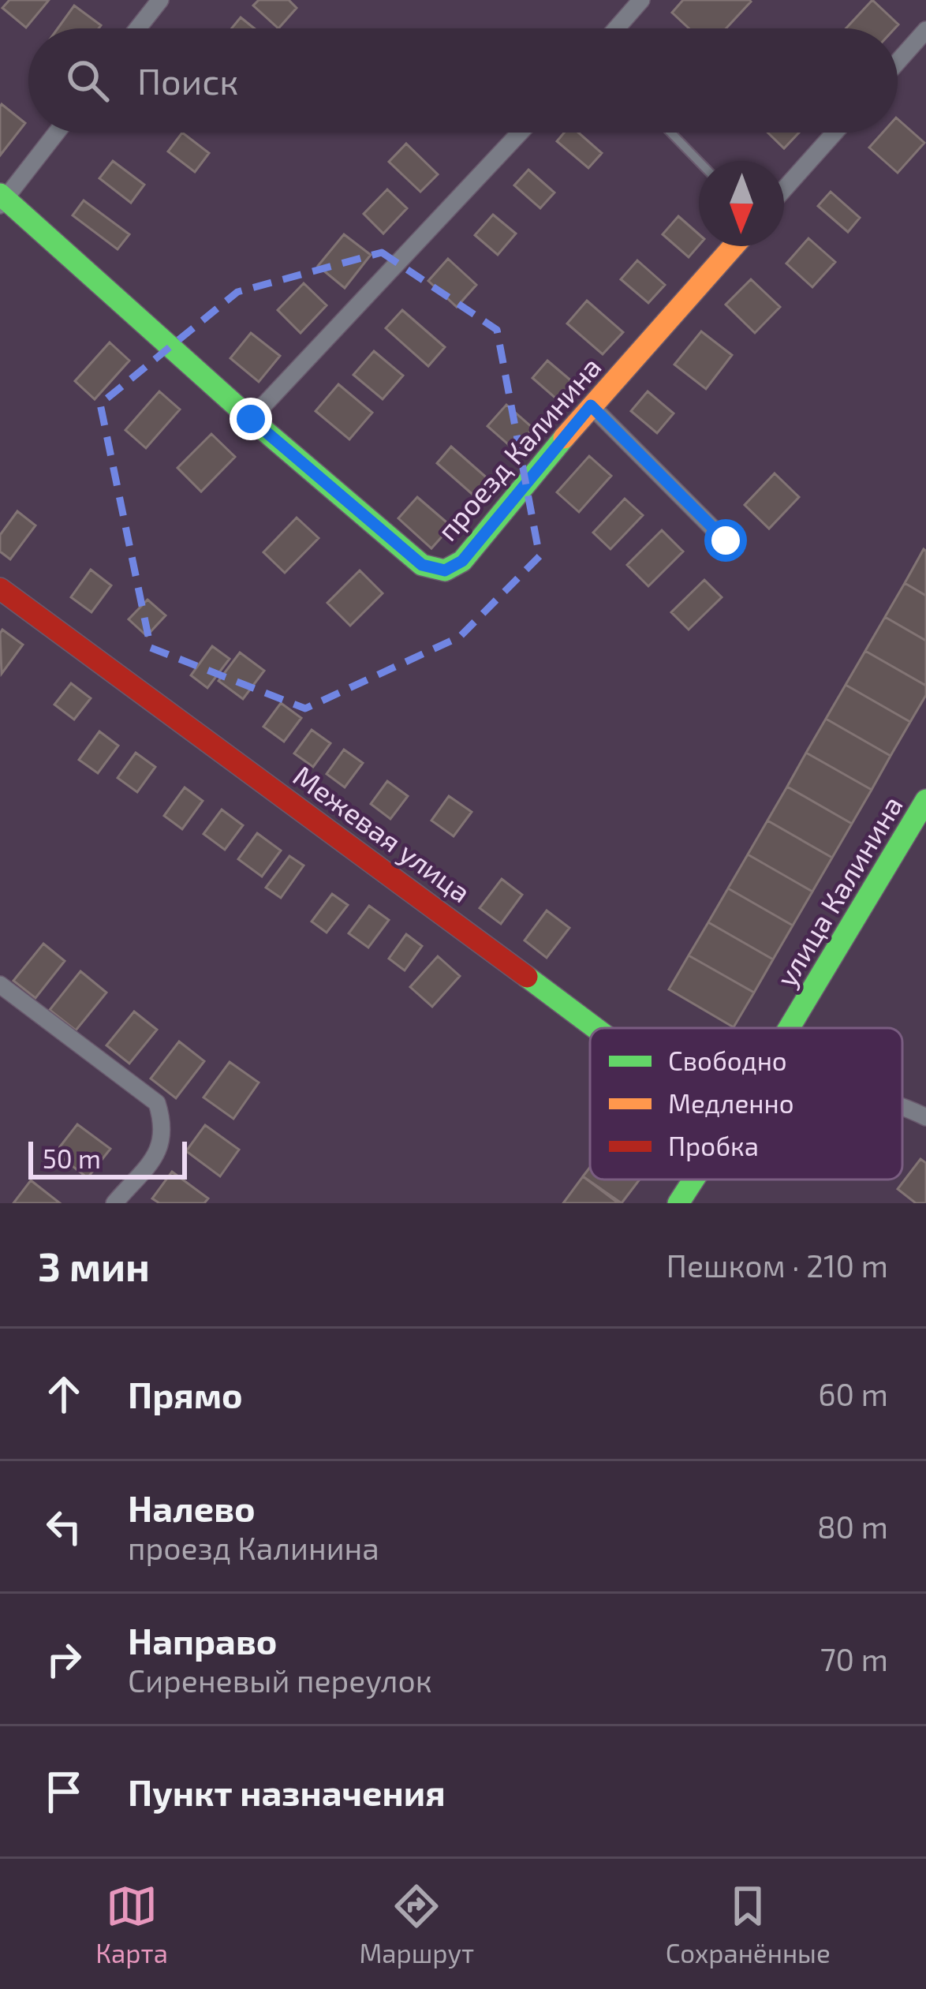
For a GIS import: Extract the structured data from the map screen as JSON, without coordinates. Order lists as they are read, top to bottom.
{
  "streets": {
    "street": ["проезд Калинина", "Межевая улица", "улица Калинина"]
  },
  "legend": ["Свободно", "Медленно", "Пробка"],
  "scale_bar": "50 m",
  "north": "bottom",
  "page": {
    "search": "Поиск",
    "scale": "50 m",
    "heading": ["3 мин", "Пешком · 210 m"],
    "list": [
      ["Прямо", "60 m"],
      ["Налево", "проезд Калинина", "80 m"],
      ["Направо", "Сиреневый переулок", "70 m"],
      "Пункт назначения"
    ],
    "nav": ["Карта", "Маршрут", "Сохранённые"]
  }
}
